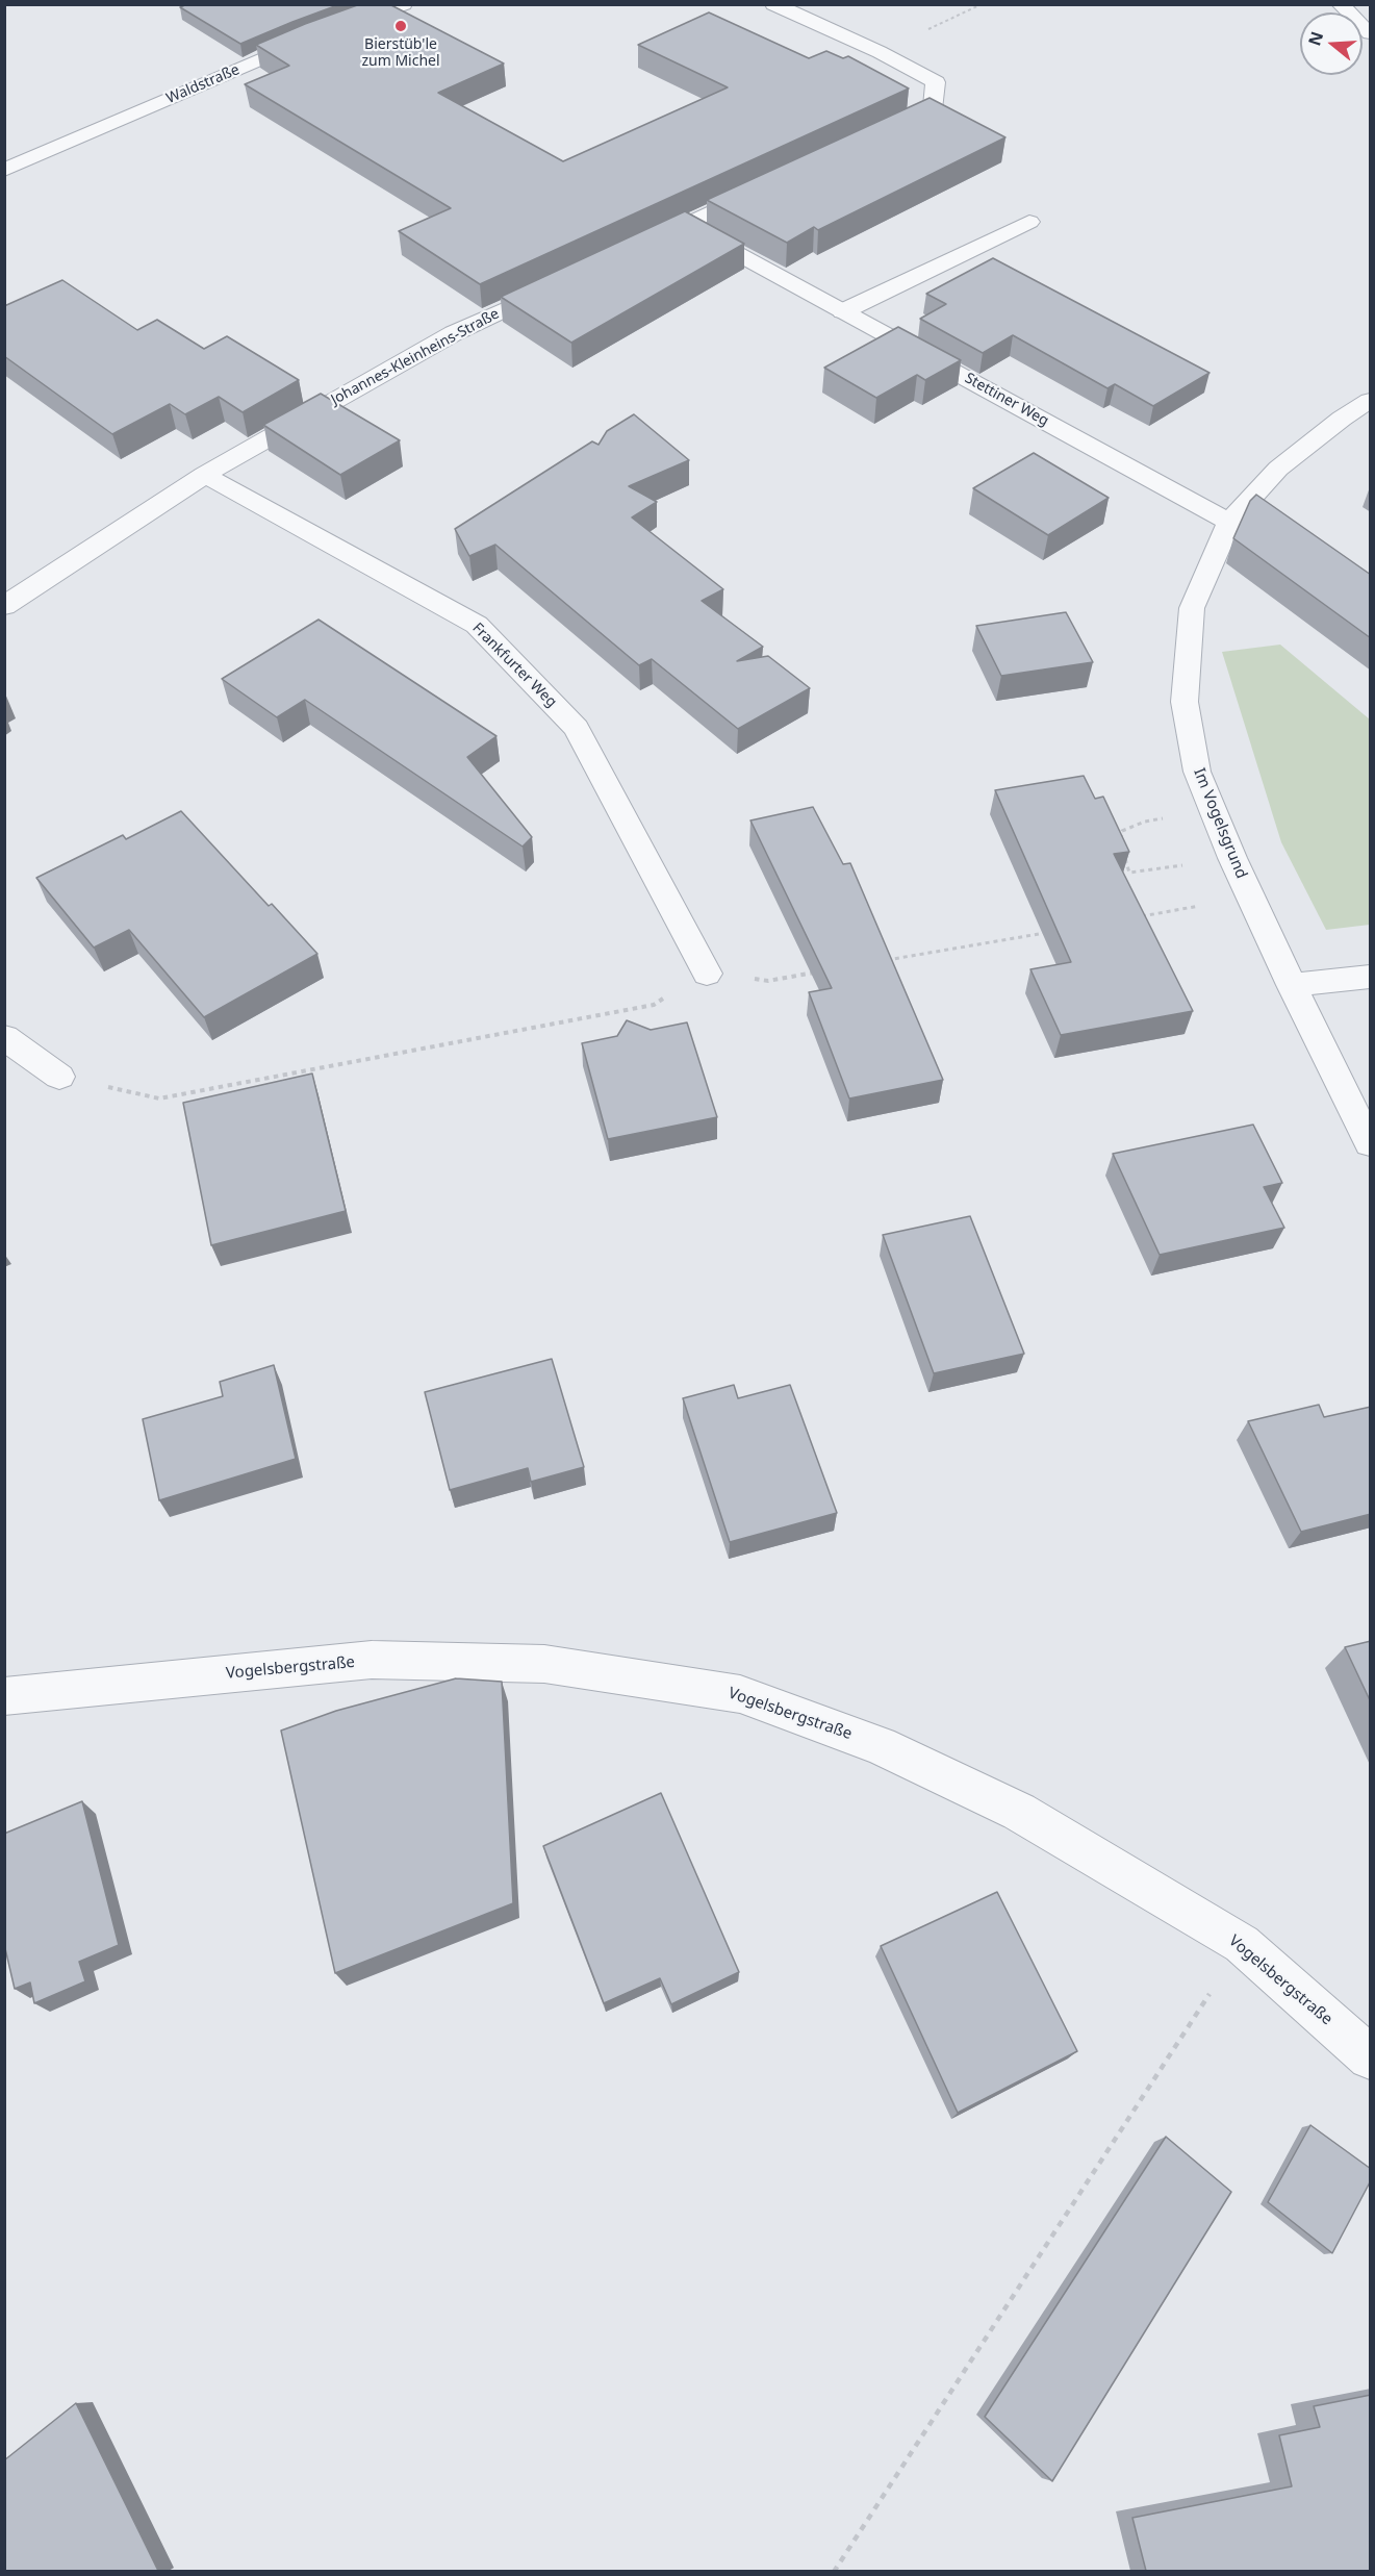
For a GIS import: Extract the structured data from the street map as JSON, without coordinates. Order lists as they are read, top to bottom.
{
  "streets": {
    "street": [
      "Waldstraße",
      "Johannes-Kleinheins-Straße",
      "Stettiner Weg",
      "Frankfurter Weg",
      "Im Vogelsgrund",
      "Vogelsbergstraße"
    ]
  },
  "crossings": [
    ["Johannes-Kleinheins-Straße", "Frankfurter Weg"],
    ["Stettiner Weg", "Im Vogelsgrund"]
  ],
  "places": ["Bierstüb'le zum Michel"],
  "north": "left"
}
